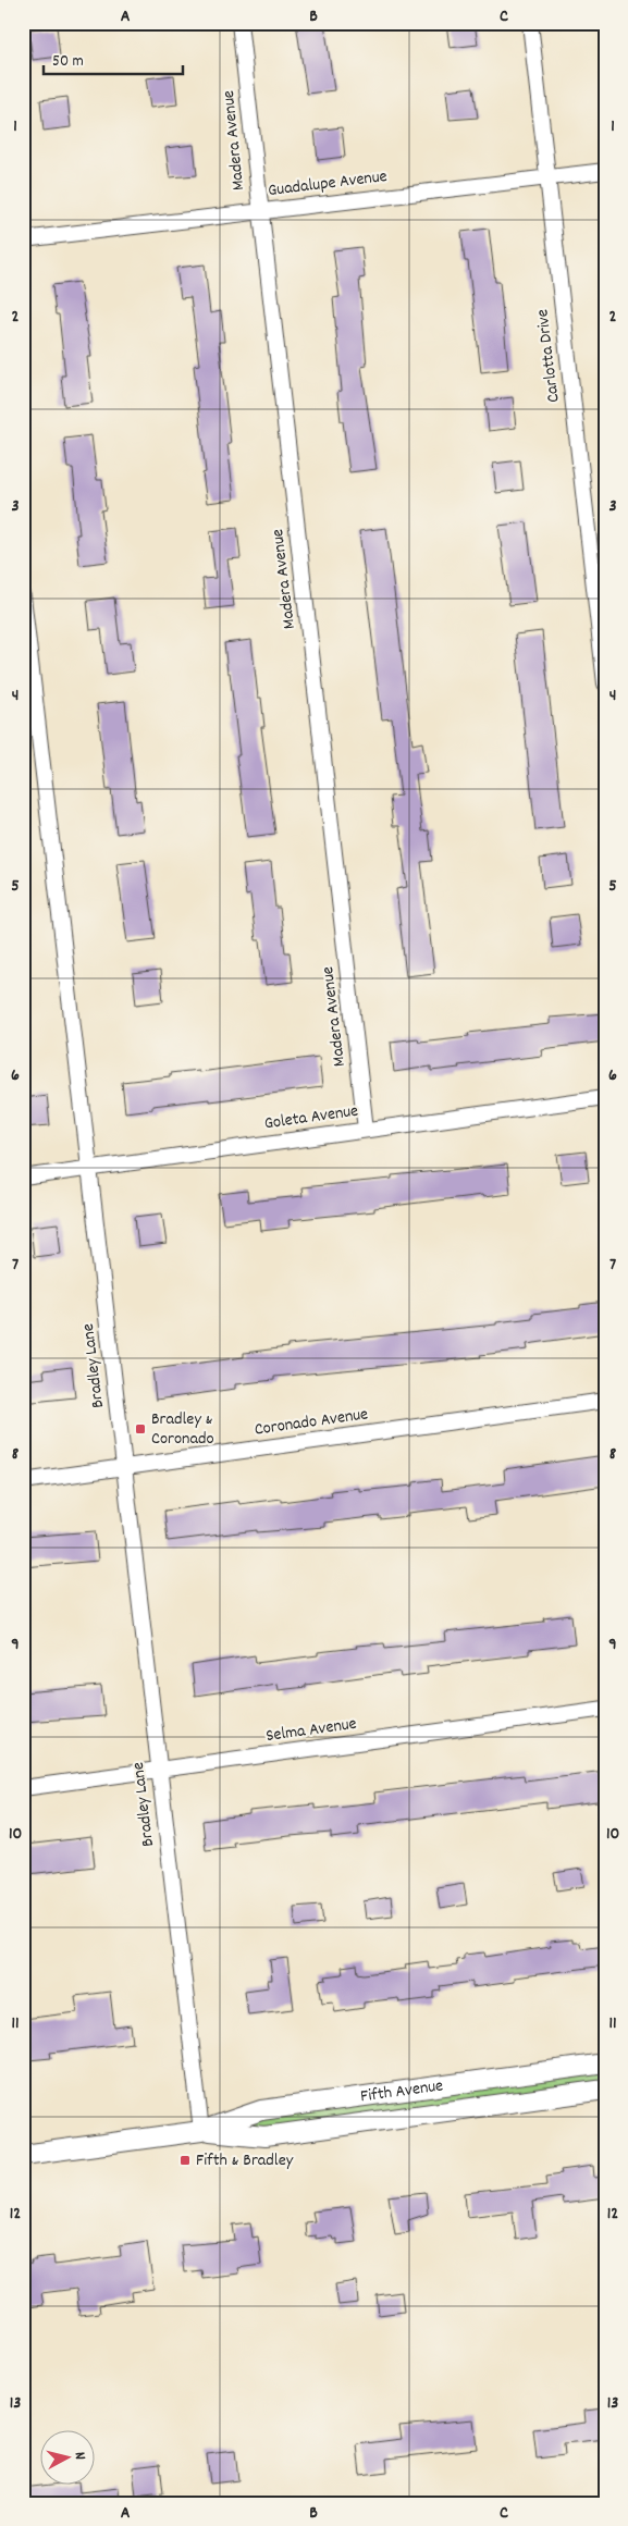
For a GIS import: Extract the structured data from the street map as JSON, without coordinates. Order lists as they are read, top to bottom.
{
  "streets": {
    "street": [
      "Madera Avenue",
      "Guadalupe Avenue",
      "Carlotta Drive",
      "Goleta Avenue",
      "Bradley Lane",
      "Coronado Avenue",
      "Selma Avenue",
      "Fifth Avenue"
    ]
  },
  "crossings": [
    ["Madera Avenue", "Guadalupe Avenue"],
    ["Madera Avenue", "Goleta Avenue"],
    ["Guadalupe Avenue", "Carlotta Drive"],
    ["Goleta Avenue", "Bradley Lane"],
    ["Bradley Lane", "Coronado Avenue"],
    ["Bradley Lane", "Selma Avenue"],
    ["Bradley Lane", "Fifth Avenue"]
  ],
  "places": {
    "transit": ["Bradley & Coronado", "Fifth & Bradley"]
  },
  "scale_bar": "50 m",
  "north": "right",
  "grid": {
    "columns": ["A", "B", "C"],
    "rows": [
      "1",
      "2",
      "3",
      "4",
      "5",
      "6",
      "7",
      "8",
      "9",
      "10",
      "11",
      "12",
      "13"
    ]
  }
}
